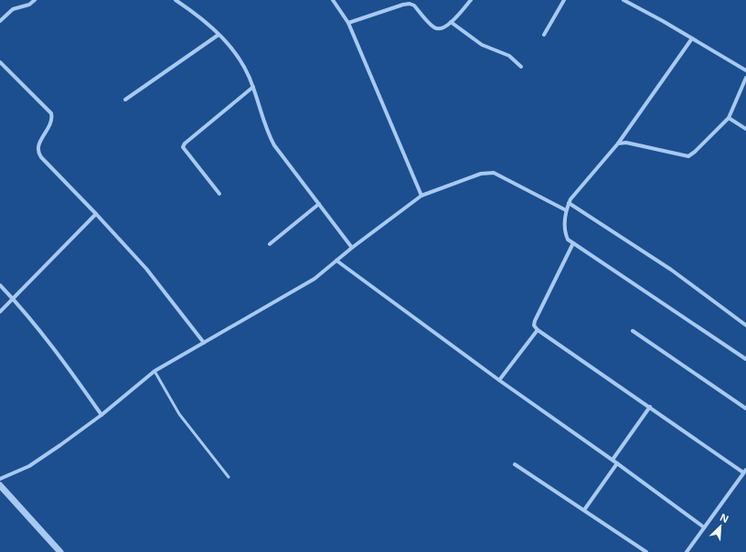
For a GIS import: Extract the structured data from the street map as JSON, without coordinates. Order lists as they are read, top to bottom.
{
  "north": "top right"
}
